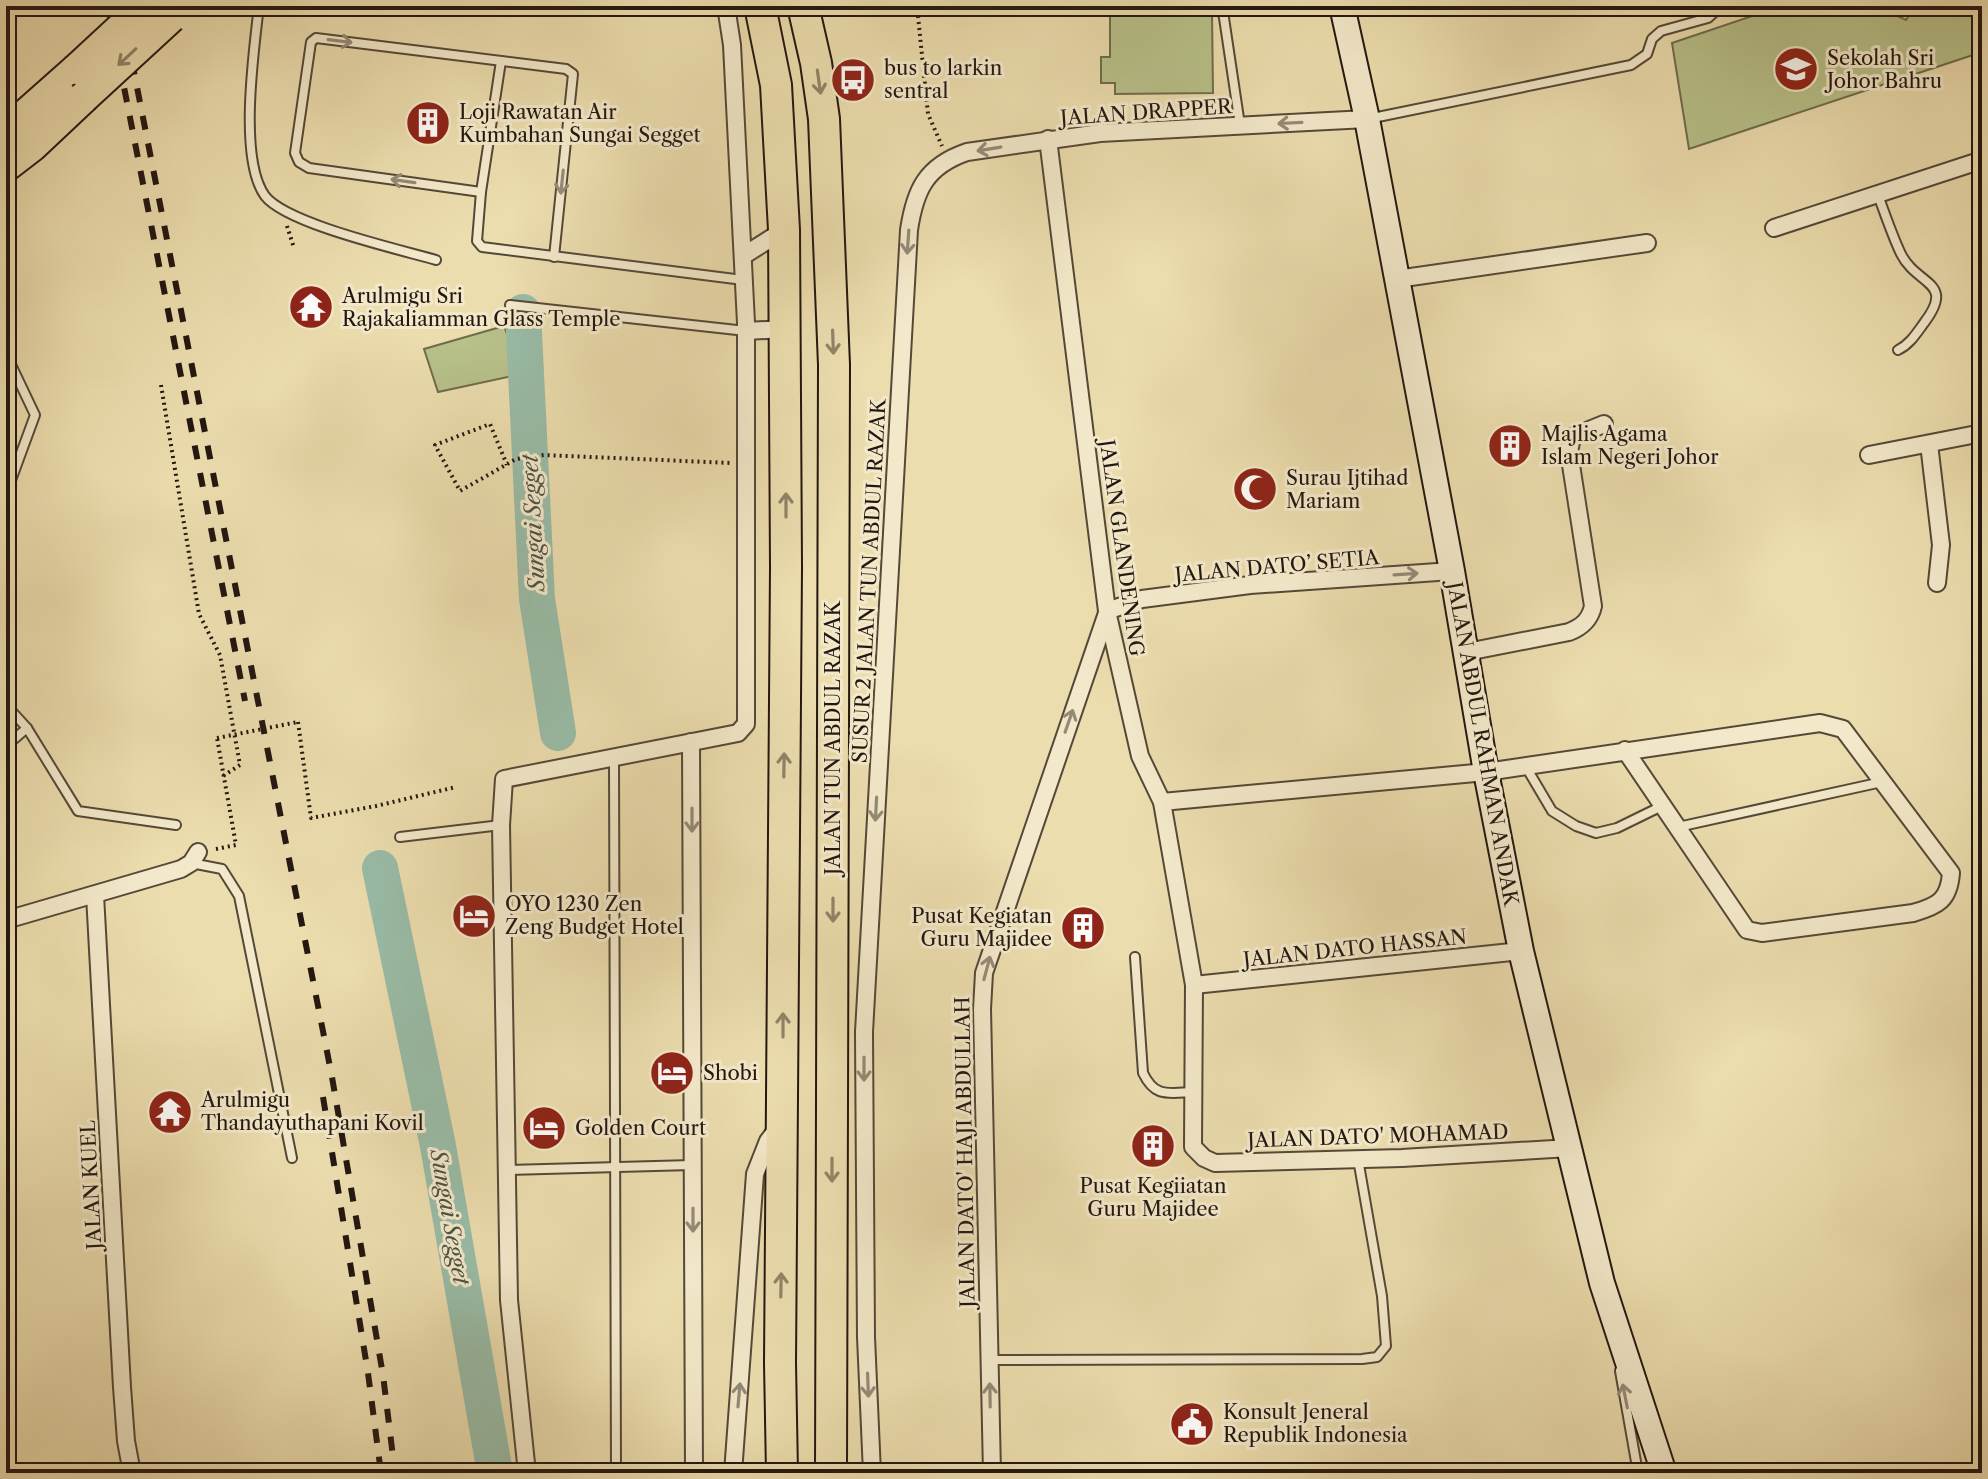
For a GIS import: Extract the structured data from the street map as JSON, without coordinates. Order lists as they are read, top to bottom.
{
  "streets": {
    "highway": ["JALAN TUN ABDUL RAZAK"],
    "street": [
      "JALAN DRAPPER",
      "JALAN GLANDENING",
      "JALAN DATO’ SETIA",
      "SUSUR 2 JALAN TUN ABDUL RAZAK",
      "JALAN ABDUL RAHMAN ANDAK",
      "JALAN DATO HASSAN",
      "JALAN DATO' MOHAMAD",
      "JALAN DATO' HAJI ABDULLAH",
      "JALAN KUEL"
    ]
  },
  "crossings": [
    ["JALAN DRAPPER", "JALAN GLANDENING"],
    ["JALAN DRAPPER", "SUSUR 2 JALAN TUN ABDUL RAZAK"],
    ["JALAN DRAPPER", "JALAN ABDUL RAHMAN ANDAK"],
    ["JALAN GLANDENING", "JALAN DATO’ SETIA"],
    ["JALAN GLANDENING", "JALAN DATO HASSAN"],
    ["JALAN GLANDENING", "JALAN DATO' MOHAMAD"],
    ["JALAN GLANDENING", "JALAN DATO' HAJI ABDULLAH"],
    ["JALAN DATO’ SETIA", "JALAN ABDUL RAHMAN ANDAK"],
    ["JALAN DATO’ SETIA", "JALAN DATO' HAJI ABDULLAH"],
    ["JALAN ABDUL RAHMAN ANDAK", "JALAN DATO HASSAN"],
    ["JALAN ABDUL RAHMAN ANDAK", "JALAN DATO' MOHAMAD"]
  ],
  "one_way": ["JALAN DRAPPER", "JALAN DATO’ SETIA", "JALAN DATO' HAJI ABDULLAH"],
  "water": ["Sungai Segget"],
  "places": {
    "school or university": ["Sekolah Sri Johor Bahru"],
    "bus stop": ["bus to larkin sentral"],
    "building": [
      "Loji Rawatan Air Kumbahan Sungai Segget",
      "Majlis Agama Islam Negeri Johor",
      "Pusat Kegiatan Guru Majidee",
      "Pusat Kegiiatan Guru Majidee"
    ],
    "temple": ["Arulmigu Sri Rajakaliamman Glass Temple", "Arulmigu Thandayuthapani Kovil"],
    "mosque": ["Surau Ijtihad Mariam"],
    "hotel": ["OYO 1230 Zen Zeng Budget Hotel", "Shobi", "Golden Court"],
    "public building": ["Konsult Jeneral Republik Indonesia"]
  }
}
